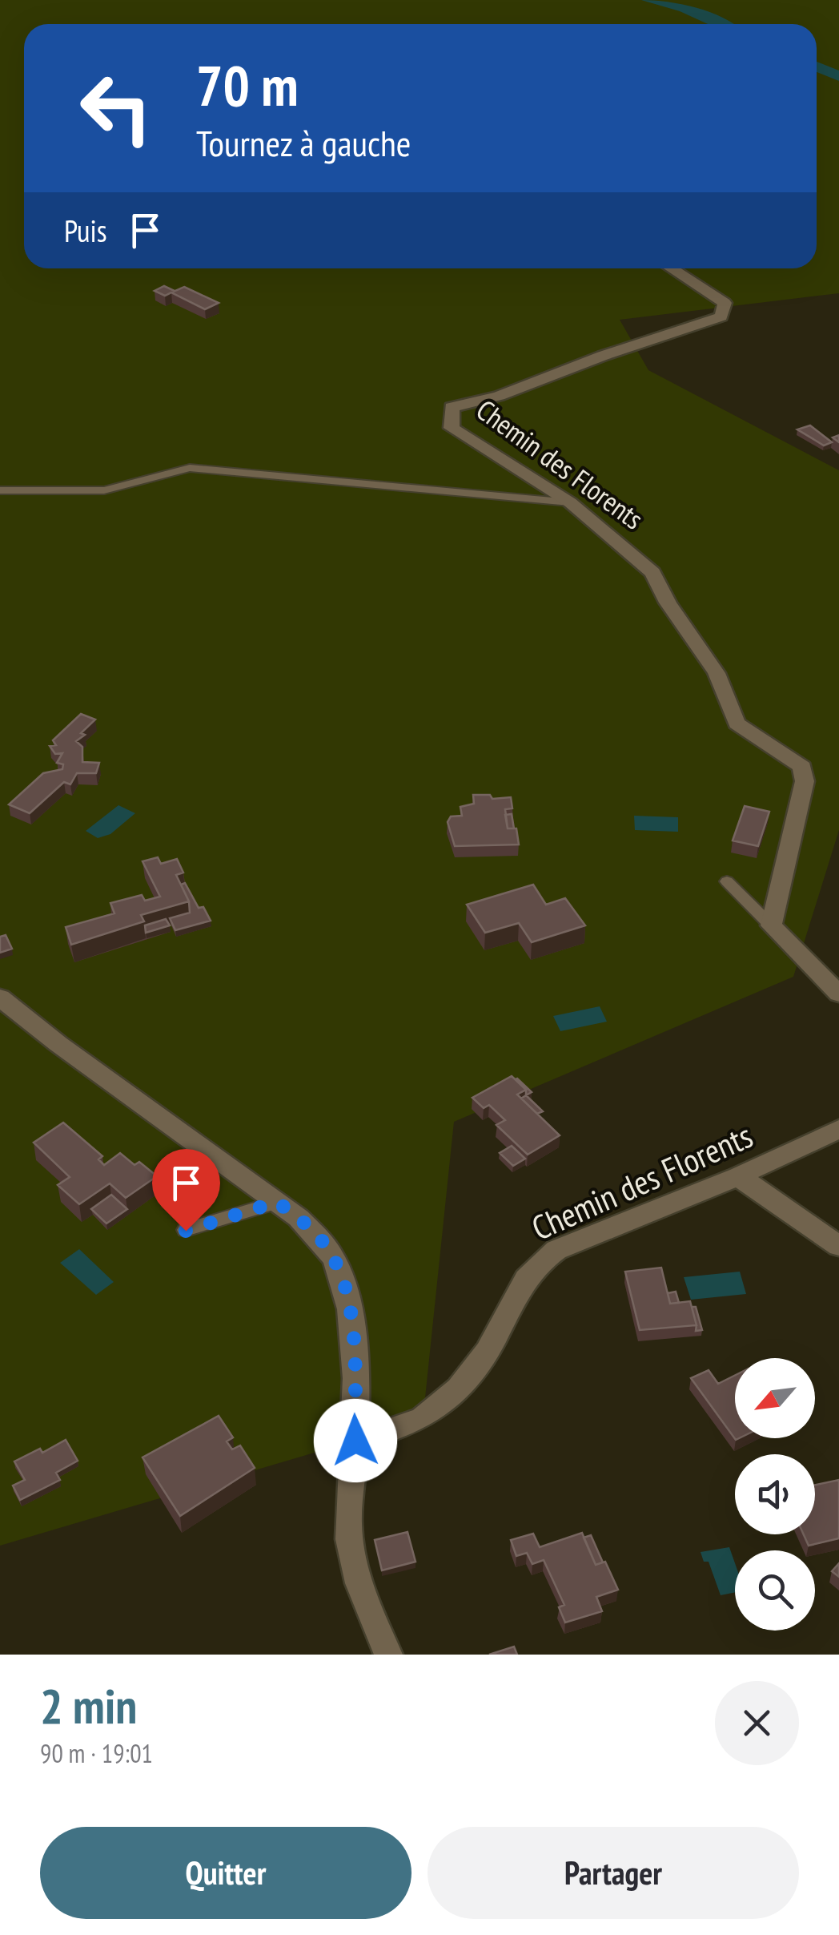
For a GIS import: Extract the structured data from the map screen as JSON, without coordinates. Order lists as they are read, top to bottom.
{
  "streets": {
    "street": ["Chemin des Florents"]
  },
  "north": "bottom left",
  "page": {
    "turn": ["70 m", "Tournez à gauche"],
    "then": "Puis",
    "heading": ["2 min", "90 m · 19:01"],
    "buttons": ["Quitter", "Partager"]
  }
}
